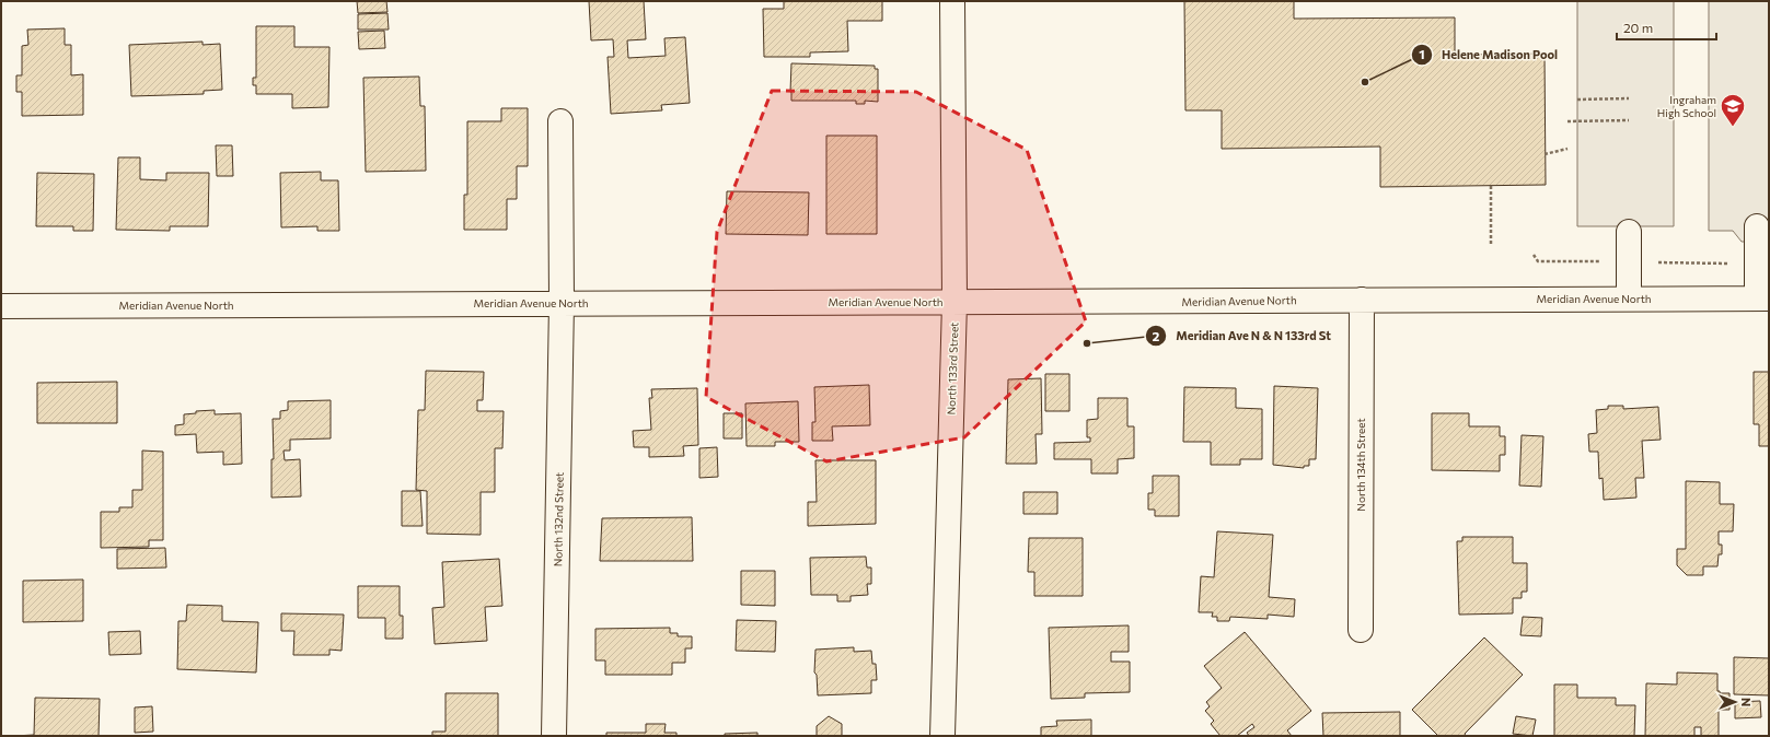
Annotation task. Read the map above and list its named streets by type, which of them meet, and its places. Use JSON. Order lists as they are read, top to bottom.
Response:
{
  "streets": {
    "street": [
      "Meridian Avenue North",
      "North 133rd Street",
      "North 134th Street",
      "North 132nd Street"
    ]
  },
  "crossings": [
    ["Meridian Avenue North", "North 133rd Street"],
    ["Meridian Avenue North", "North 134th Street"],
    ["Meridian Avenue North", "North 132nd Street"]
  ],
  "places": {
    "other": ["Helene Madison Pool", "Meridian Ave N & N 133rd St"],
    "school or university": ["Ingraham High School"]
  },
  "scale_bar": "20 m",
  "north": "right"
}
